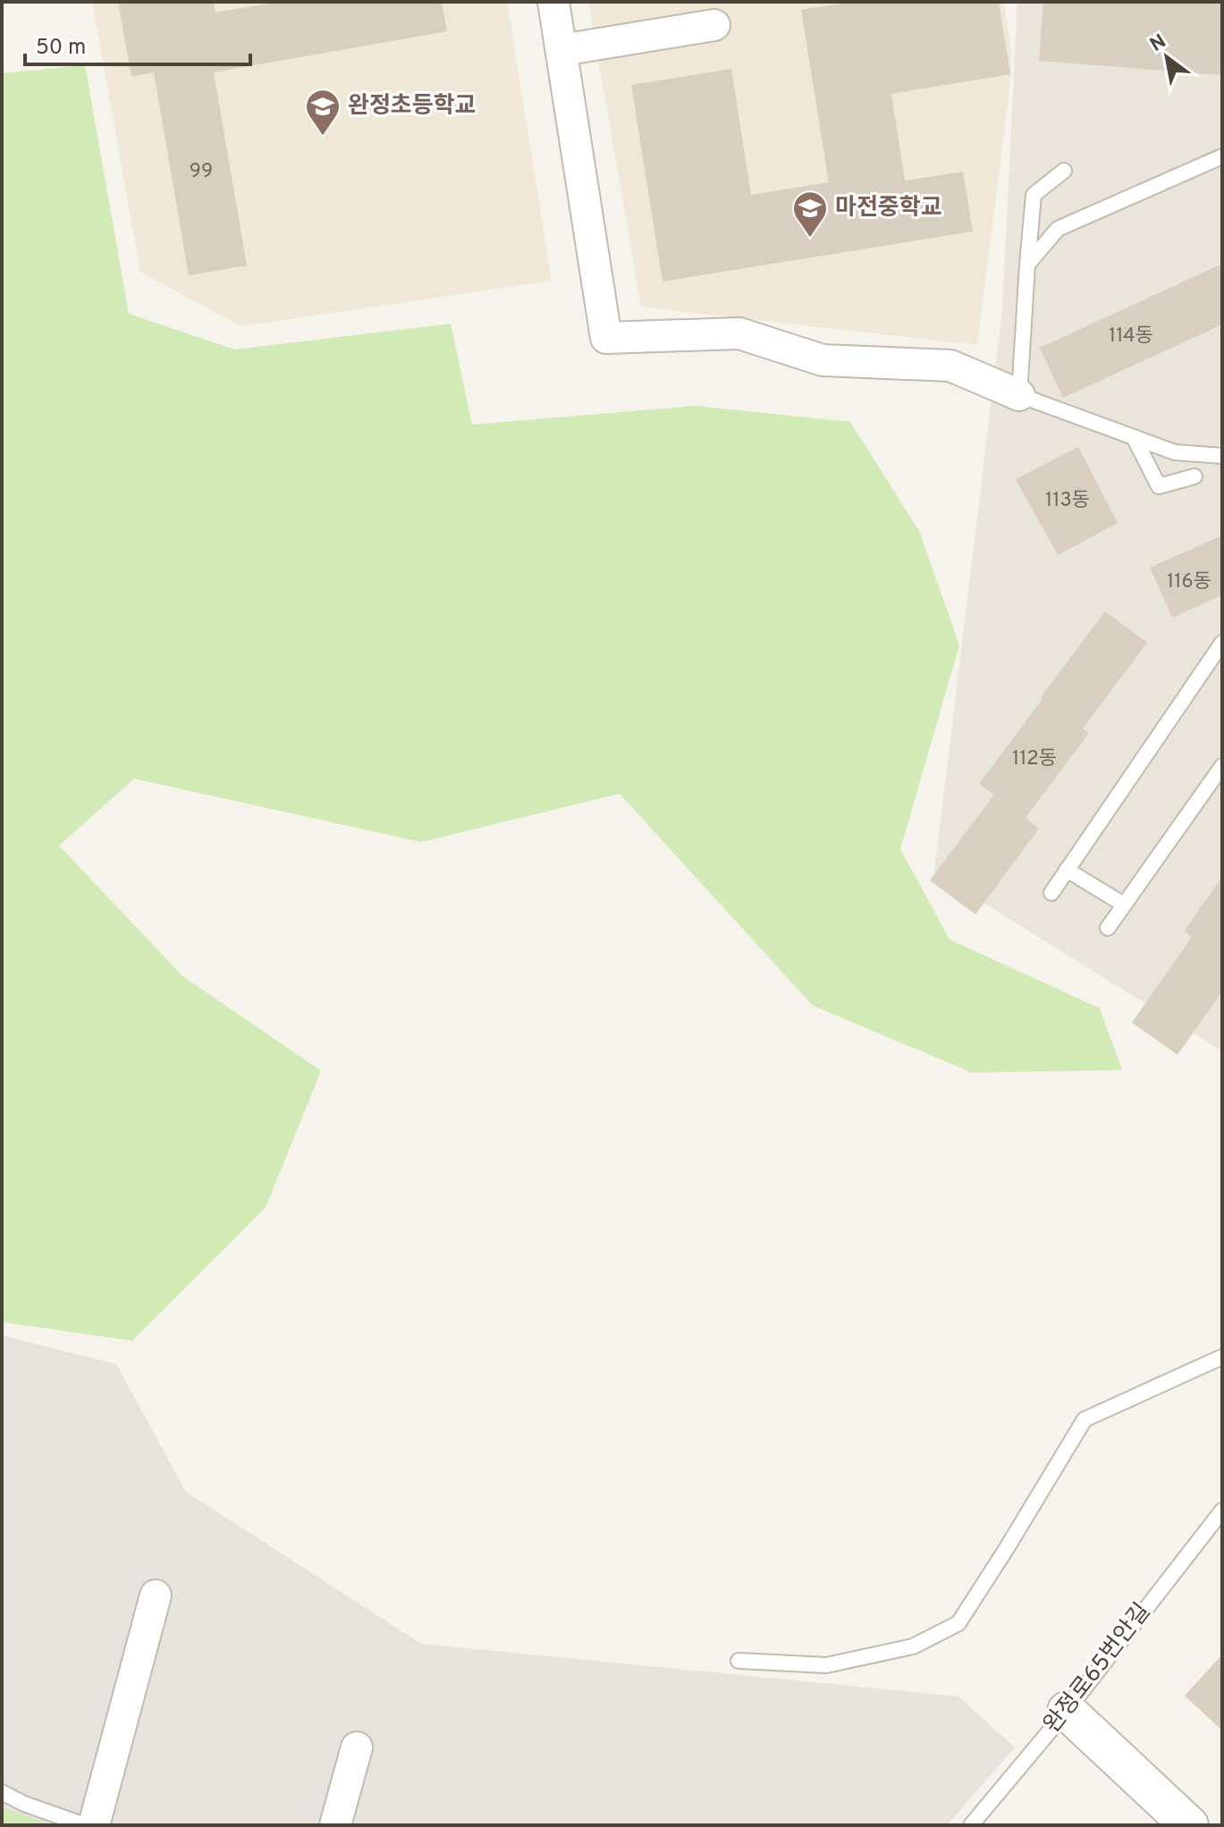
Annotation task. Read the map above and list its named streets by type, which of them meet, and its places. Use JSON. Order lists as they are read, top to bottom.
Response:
{
  "streets": {
    "lane": ["완정로65번안길"]
  },
  "places": {
    "school or university": ["완정초등학교", "마전중학교"]
  },
  "house_numbers": [
    "99",
    "114동",
    "113동",
    "116동",
    "112동"
  ],
  "scale_bar": "50 m",
  "north": "top left"
}
